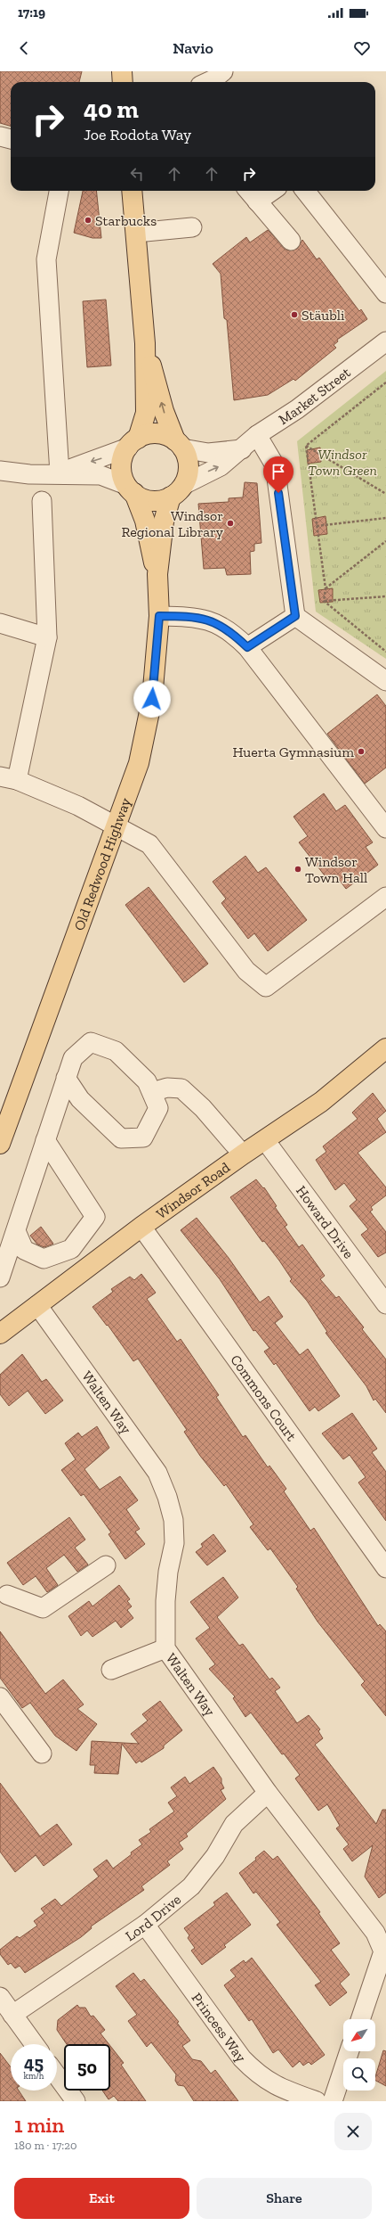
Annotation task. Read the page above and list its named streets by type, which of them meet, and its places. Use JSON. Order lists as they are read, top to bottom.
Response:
{
  "streets": {
    "main road": ["Old Redwood Highway", "Windsor Road"],
    "street": [
      "Market Street",
      "Howard Drive",
      "Commons Court",
      "Walten Way",
      "Lord Drive",
      "Princess Way"
    ]
  },
  "crossings": [
    ["Market Street", "Old Redwood Highway"],
    ["Windsor Road", "Howard Drive"],
    ["Windsor Road", "Commons Court"],
    ["Windsor Road", "Walten Way"],
    ["Walten Way", "Lord Drive"],
    ["Lord Drive", "Princess Way"]
  ],
  "parks": ["Windsor Town Green"],
  "places": [
    "Starbucks",
    "Stäubli",
    "Windsor Regional Library",
    "Huerta Gymnasium",
    "Windsor Town Hall"
  ],
  "north": "bottom left",
  "page": {
    "status": "17:19",
    "header": "Navio",
    "turn": ["40 m", "Joe Rodota Way"],
    "speed": "45 km/h",
    "limit": "50",
    "heading": ["1 min", "180 m · 17:20"],
    "buttons": ["Exit", "Share"]
  }
}
